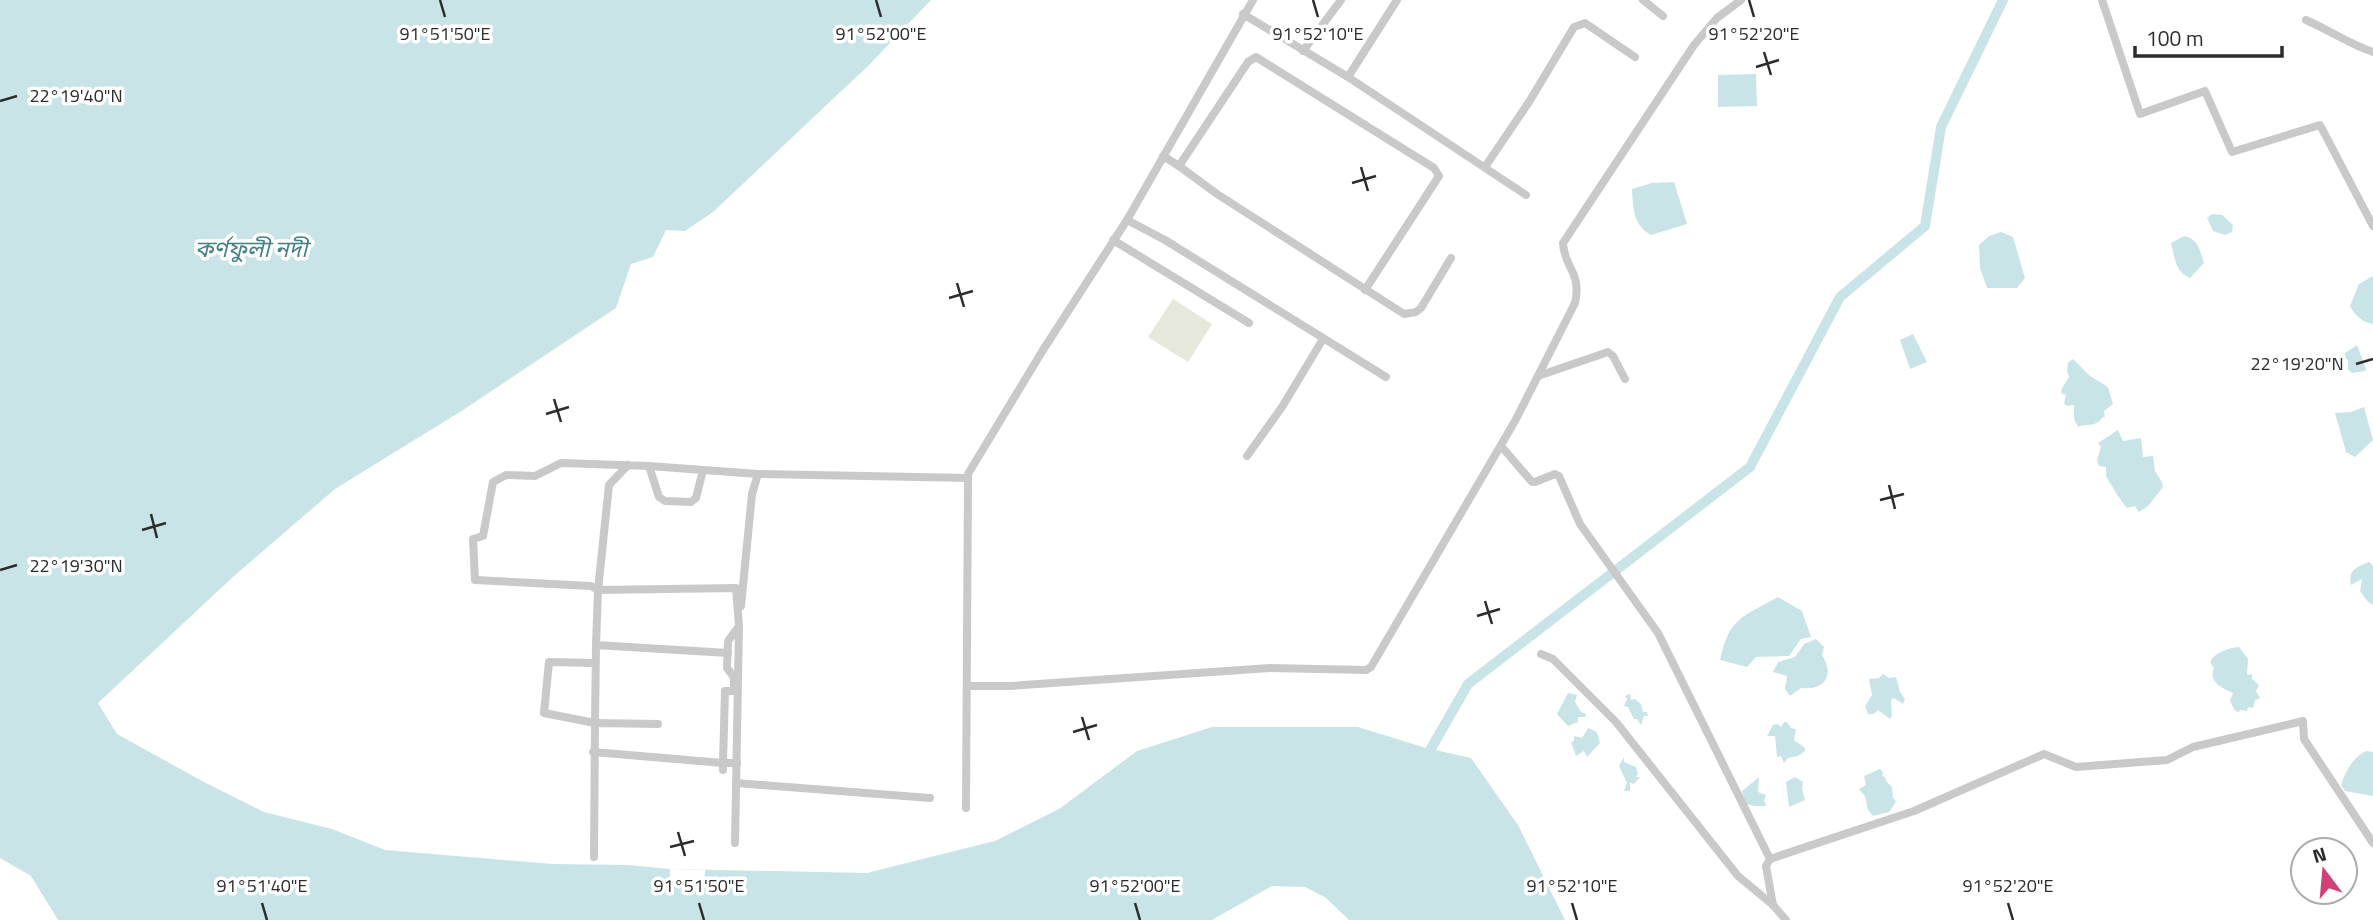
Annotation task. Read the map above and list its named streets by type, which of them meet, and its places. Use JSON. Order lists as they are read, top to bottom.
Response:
{
  "water": ["কর্ণফুলী নদী"],
  "scale_bar": "100 m",
  "north": "top",
  "coordinates": [
    "91°51'50\"E",
    "91°52'00\"E",
    "91°52'10\"E",
    "91°52'20\"E",
    "22°19'40\"N",
    "22°19'20\"N",
    "22°19'30\"N",
    "91°51'40\"E"
  ]
}
